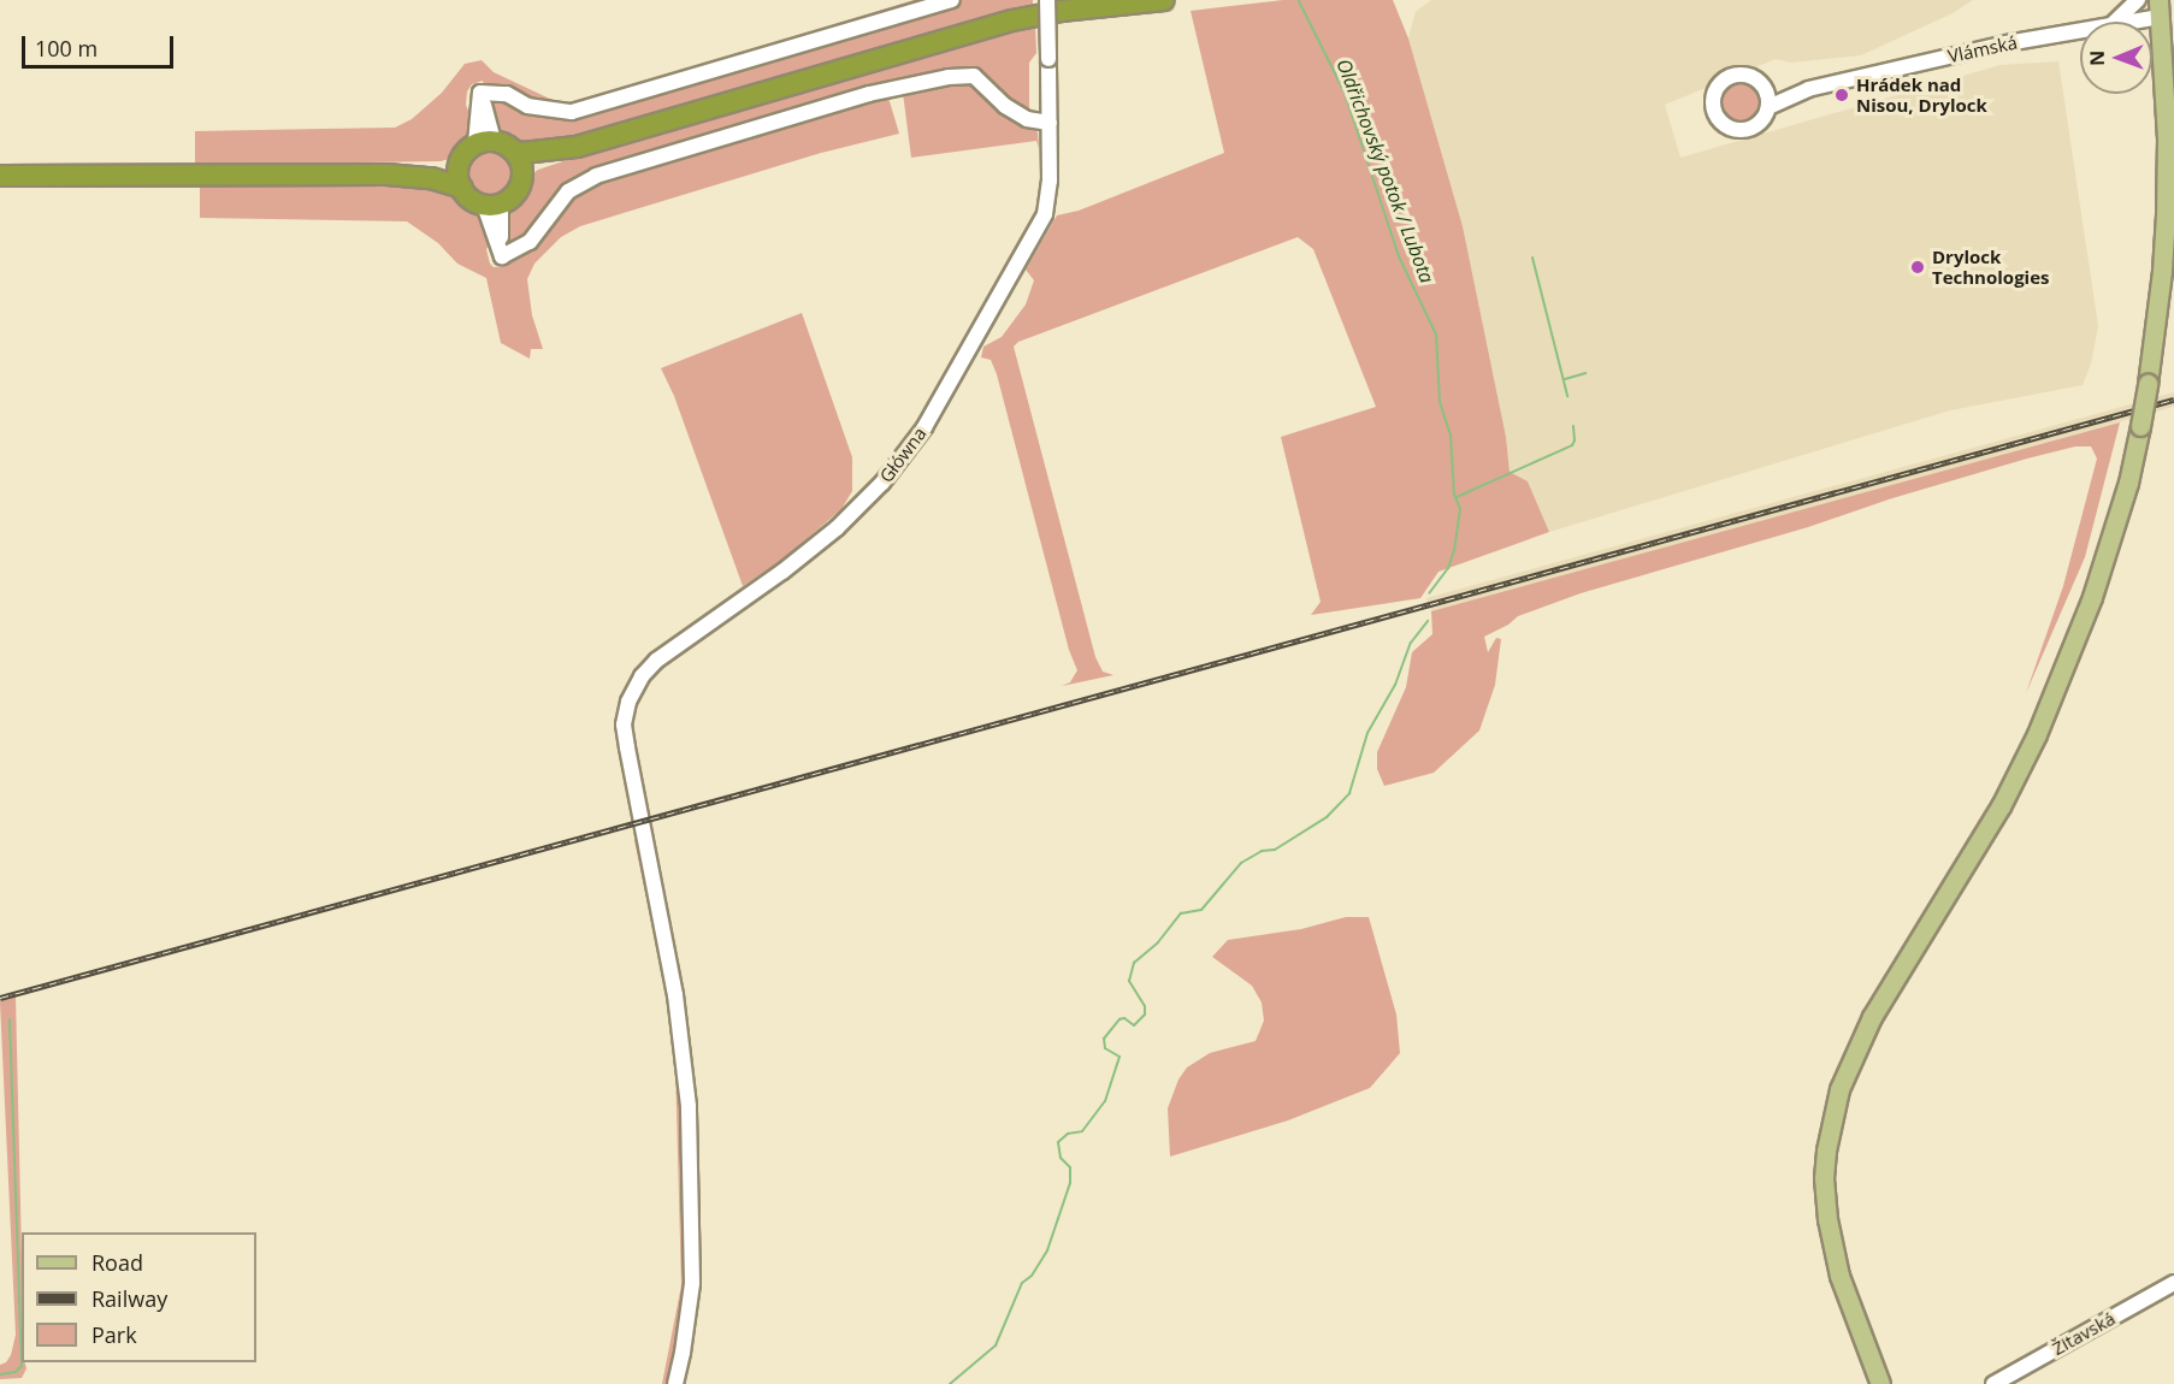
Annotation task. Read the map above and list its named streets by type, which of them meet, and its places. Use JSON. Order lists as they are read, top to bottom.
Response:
{
  "streets": {
    "street": ["Vlámská", "Główna", "Žitavská"]
  },
  "water": ["Oldřichovský potok / Lubota"],
  "places": ["Hrádek nad Nisou, Drylock", "Drylock Technologies"],
  "legend": ["Road", "Railway", "Park"],
  "scale_bar": "100 m",
  "north": "left"
}
